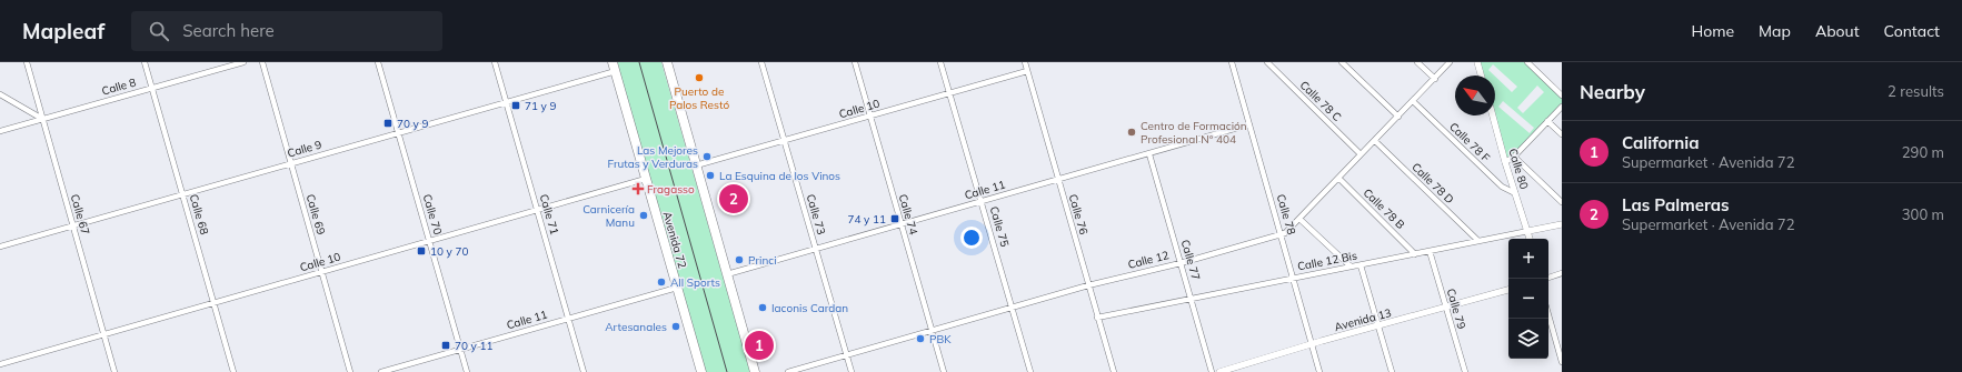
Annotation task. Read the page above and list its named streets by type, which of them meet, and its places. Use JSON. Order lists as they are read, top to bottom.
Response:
{
  "streets": {
    "highway": ["Avenida 72"],
    "street": [
      "Calle 8",
      "Calle 78 C",
      "Calle 10",
      "Calle 78 F",
      "Calle 9",
      "Calle 80",
      "Calle 78 D",
      "Calle 11",
      "Calle 78 B",
      "Calle 67",
      "Calle 68",
      "Calle 69",
      "Calle 70",
      "Calle 71",
      "Calle 73",
      "Calle 74",
      "Calle 76",
      "Calle 78",
      "Calle 75",
      "Calle 12",
      "Calle 77",
      "Calle 12 Bis",
      "Calle 79",
      "Avenida 13"
    ]
  },
  "crossings": [
    ["Calle 8", "Calle 67"],
    ["Calle 8", "Calle 68"],
    ["Calle 78 C", "Calle 12"],
    ["Calle 10", "Calle 67"],
    ["Calle 10", "Calle 68"],
    ["Calle 10", "Calle 69"],
    ["Calle 10", "Calle 70"],
    ["Calle 10", "Calle 71"],
    ["Calle 10", "Calle 73"],
    ["Calle 10", "Calle 74"],
    ["Calle 10", "Calle 76"],
    ["Calle 10", "Calle 75"],
    ["Calle 10", "Avenida 72"],
    ["Calle 78 F", "Calle 80"],
    ["Calle 78 F", "Calle 12"],
    ["Calle 9", "Calle 67"],
    ["Calle 9", "Calle 68"],
    ["Calle 9", "Calle 69"],
    ["Calle 9", "Calle 70"],
    ["Calle 9", "Calle 71"],
    ["Calle 9", "Avenida 72"],
    ["Calle 80", "Calle 12 Bis"],
    ["Calle 78 D", "Calle 12"],
    ["Calle 78 D", "Calle 12 Bis"],
    ["Calle 11", "Calle 70"],
    ["Calle 11", "Calle 71"],
    ["Calle 11", "Calle 73"],
    ["Calle 11", "Calle 74"],
    ["Calle 11", "Calle 76"],
    ["Calle 11", "Calle 78"],
    ["Calle 11", "Calle 75"],
    ["Calle 11", "Avenida 72"],
    ["Calle 11", "Calle 77"],
    ["Calle 78 B", "Calle 12"],
    ["Calle 78 B", "Calle 12 Bis"],
    ["Calle 73", "Calle 12"],
    ["Calle 74", "Calle 12"],
    ["Calle 76", "Calle 12"],
    ["Calle 76", "Calle 12 Bis"],
    ["Calle 78", "Calle 12"],
    ["Calle 78", "Calle 12 Bis"],
    ["Calle 78", "Avenida 13"],
    ["Calle 75", "Calle 12"],
    ["Calle 12", "Calle 77"],
    ["Calle 77", "Calle 12 Bis"],
    ["Calle 12 Bis", "Calle 79"],
    ["Calle 79", "Avenida 13"]
  ],
  "places": {
    "other": [
      "Puerto de Palos Restó",
      "Centro de Formación Profesional N° 404",
      "Las Mejores Frutas y Verduras",
      "La Esquina de los Vinos",
      "Carnicería Manu",
      "Princi",
      "All Sports",
      "Iaconis Cardan",
      "Artesanales",
      "PBK"
    ],
    "transit": [
      "71 y 9",
      "70 y 9",
      "74 y 11",
      "10 y 70",
      "70 y 11"
    ],
    "health": ["Fragasso"]
  },
  "north": "top left",
  "page": {
    "header": "Mapleaf",
    "search": "Search here",
    "nav": [
      "Home",
      "Map",
      "About",
      "Contact"
    ],
    "heading": ["Nearby", "2 results"],
    "list": [
      {
        "mark": "1",
        "name": "California",
        "note": "Supermarket · Avenida 72",
        "value": "290 m"
      },
      {
        "mark": "2",
        "name": "Las Palmeras",
        "note": "Supermarket · Avenida 72",
        "value": "300 m"
      }
    ],
    "pins": ["2", "1"],
    "map_buttons": ["+", "−"]
  }
}
